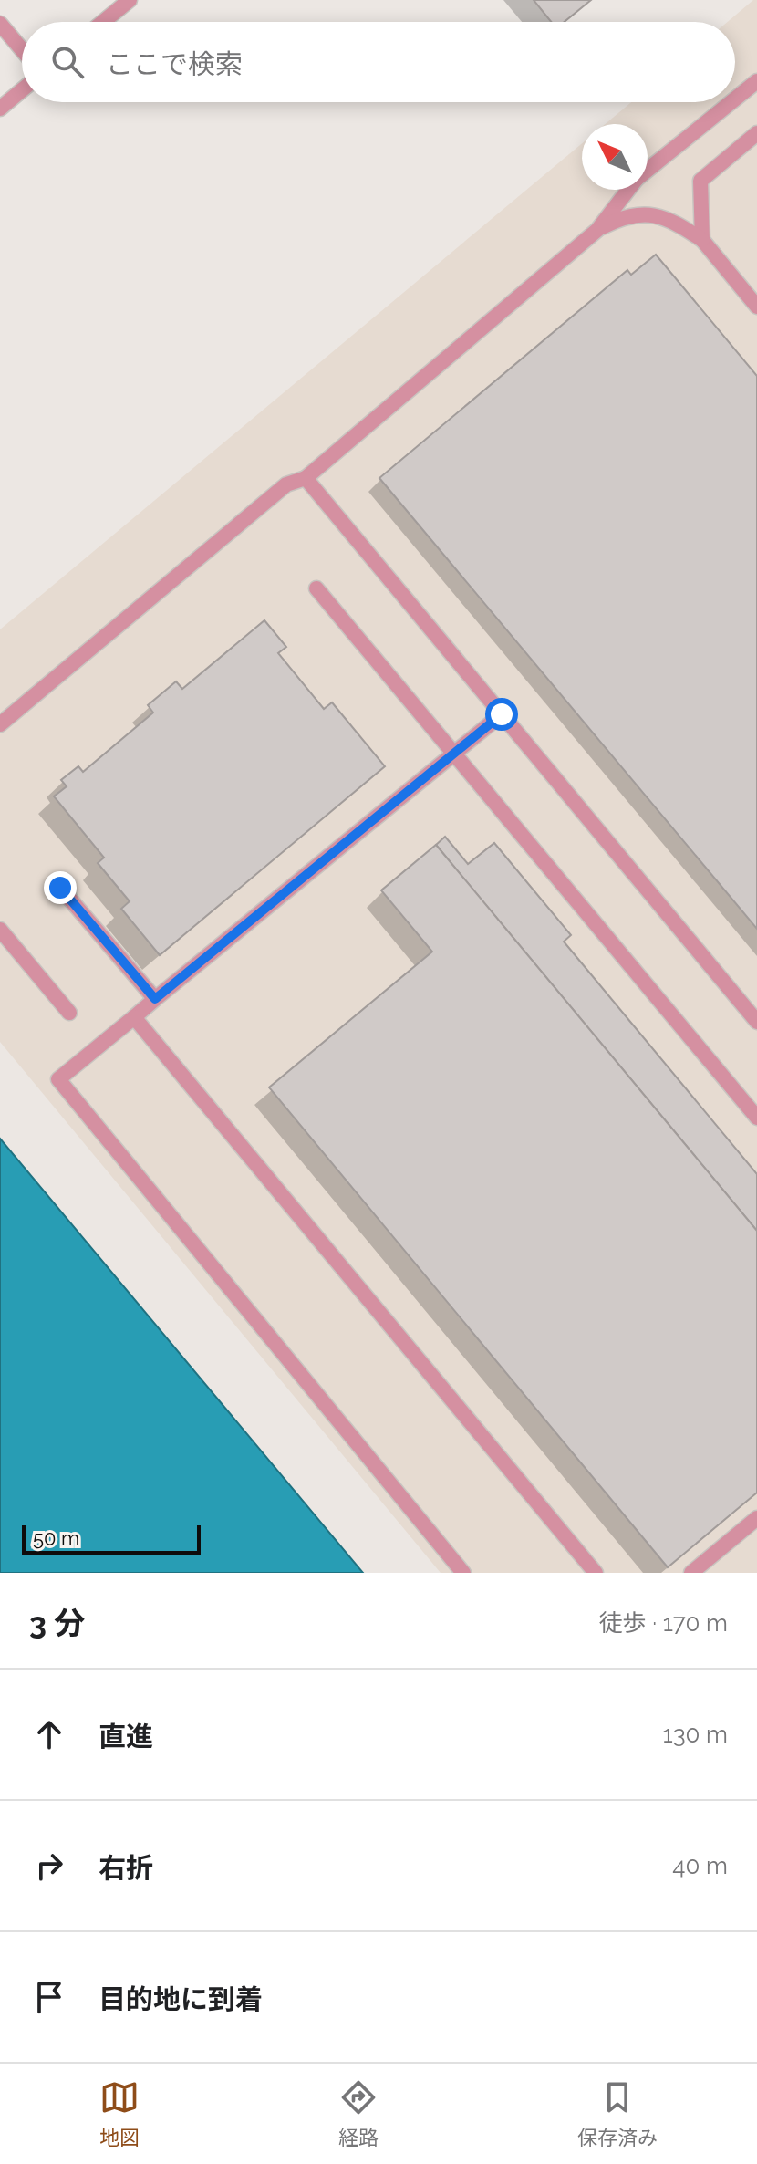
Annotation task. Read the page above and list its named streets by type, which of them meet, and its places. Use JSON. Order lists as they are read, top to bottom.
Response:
{
  "scale_bar": "50 m",
  "north": "top left",
  "page": {
    "search": "ここで検索",
    "scale": "50 m",
    "heading": ["3 分", "徒歩 · 170 m"],
    "list": [
      ["直進", "130 m"],
      ["右折", "40 m"],
      "目的地に到着"
    ],
    "nav": ["地図", "経路", "保存済み"]
  }
}
